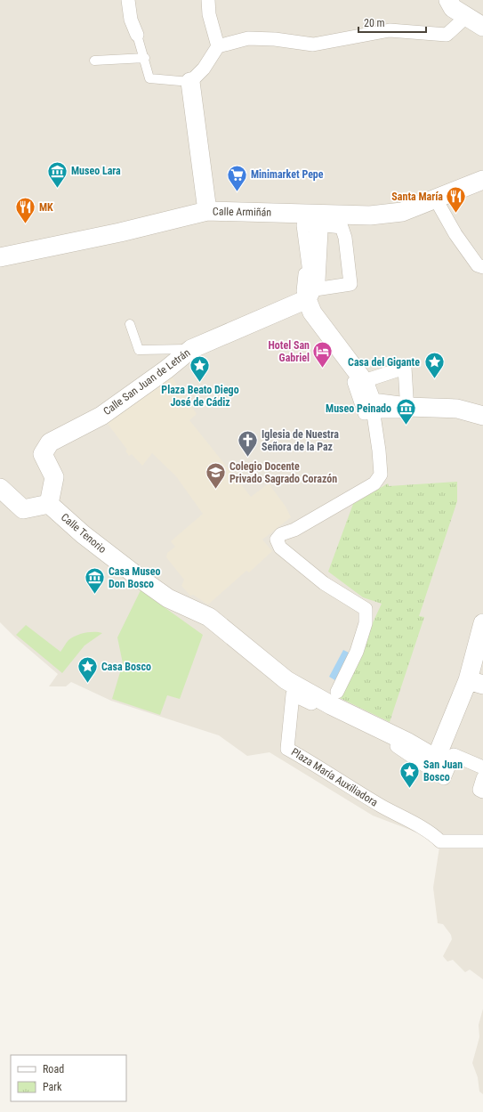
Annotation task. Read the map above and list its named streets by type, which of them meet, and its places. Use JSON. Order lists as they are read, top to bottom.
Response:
{
  "streets": {
    "street": [
      "Calle Armiñán",
      "Calle San Juan de Letrán",
      "Calle Tenorio",
      "Plaza María Auxiliadora"
    ]
  },
  "crossings": [
    ["Calle San Juan de Letrán", "Calle Tenorio"]
  ],
  "places": {
    "museum": ["Museo Lara", "Museo Peinado", "Casa Museo Don Bosco"],
    "supermarket": ["Minimarket Pepe"],
    "restaurant": ["Santa María", "MK"],
    "hotel": ["Hotel San Gabriel"],
    "place": [
      "Casa del Gigante",
      "Plaza Beato Diego José de Cádiz",
      "Casa Bosco",
      "San Juan Bosco"
    ],
    "church": ["Iglesia de Nuestra Señora de la Paz"],
    "school or university": ["Colegio Docente Privado Sagrado Corazón"]
  },
  "legend": ["Road", "Park"],
  "scale_bar": "20 m"
}
